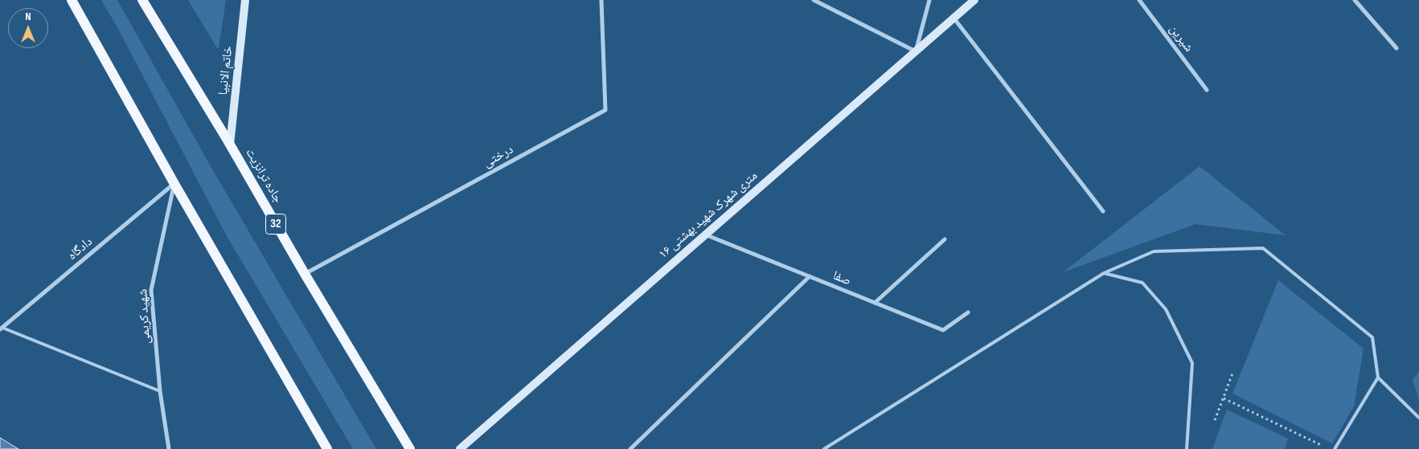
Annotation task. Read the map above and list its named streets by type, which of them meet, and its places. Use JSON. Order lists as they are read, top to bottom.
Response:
{
  "streets": {
    "main road": ["جاده ترانزیت", "32"],
    "street": [
      "شیرین",
      "خاتم الانبیا",
      "درختی",
      "۱۶ متری شهرک شهيد بهشتی",
      "دادگاه",
      "صفا",
      "شهید کریمی"
    ]
  },
  "crossings": [
    ["خاتم الانبیا", "جاده ترانزیت"],
    ["درختی", "جاده ترانزیت"],
    ["۱۶ متری شهرک شهيد بهشتی", "صفا"],
    ["دادگاه", "شهید کریمی"]
  ],
  "north": "top"
}
